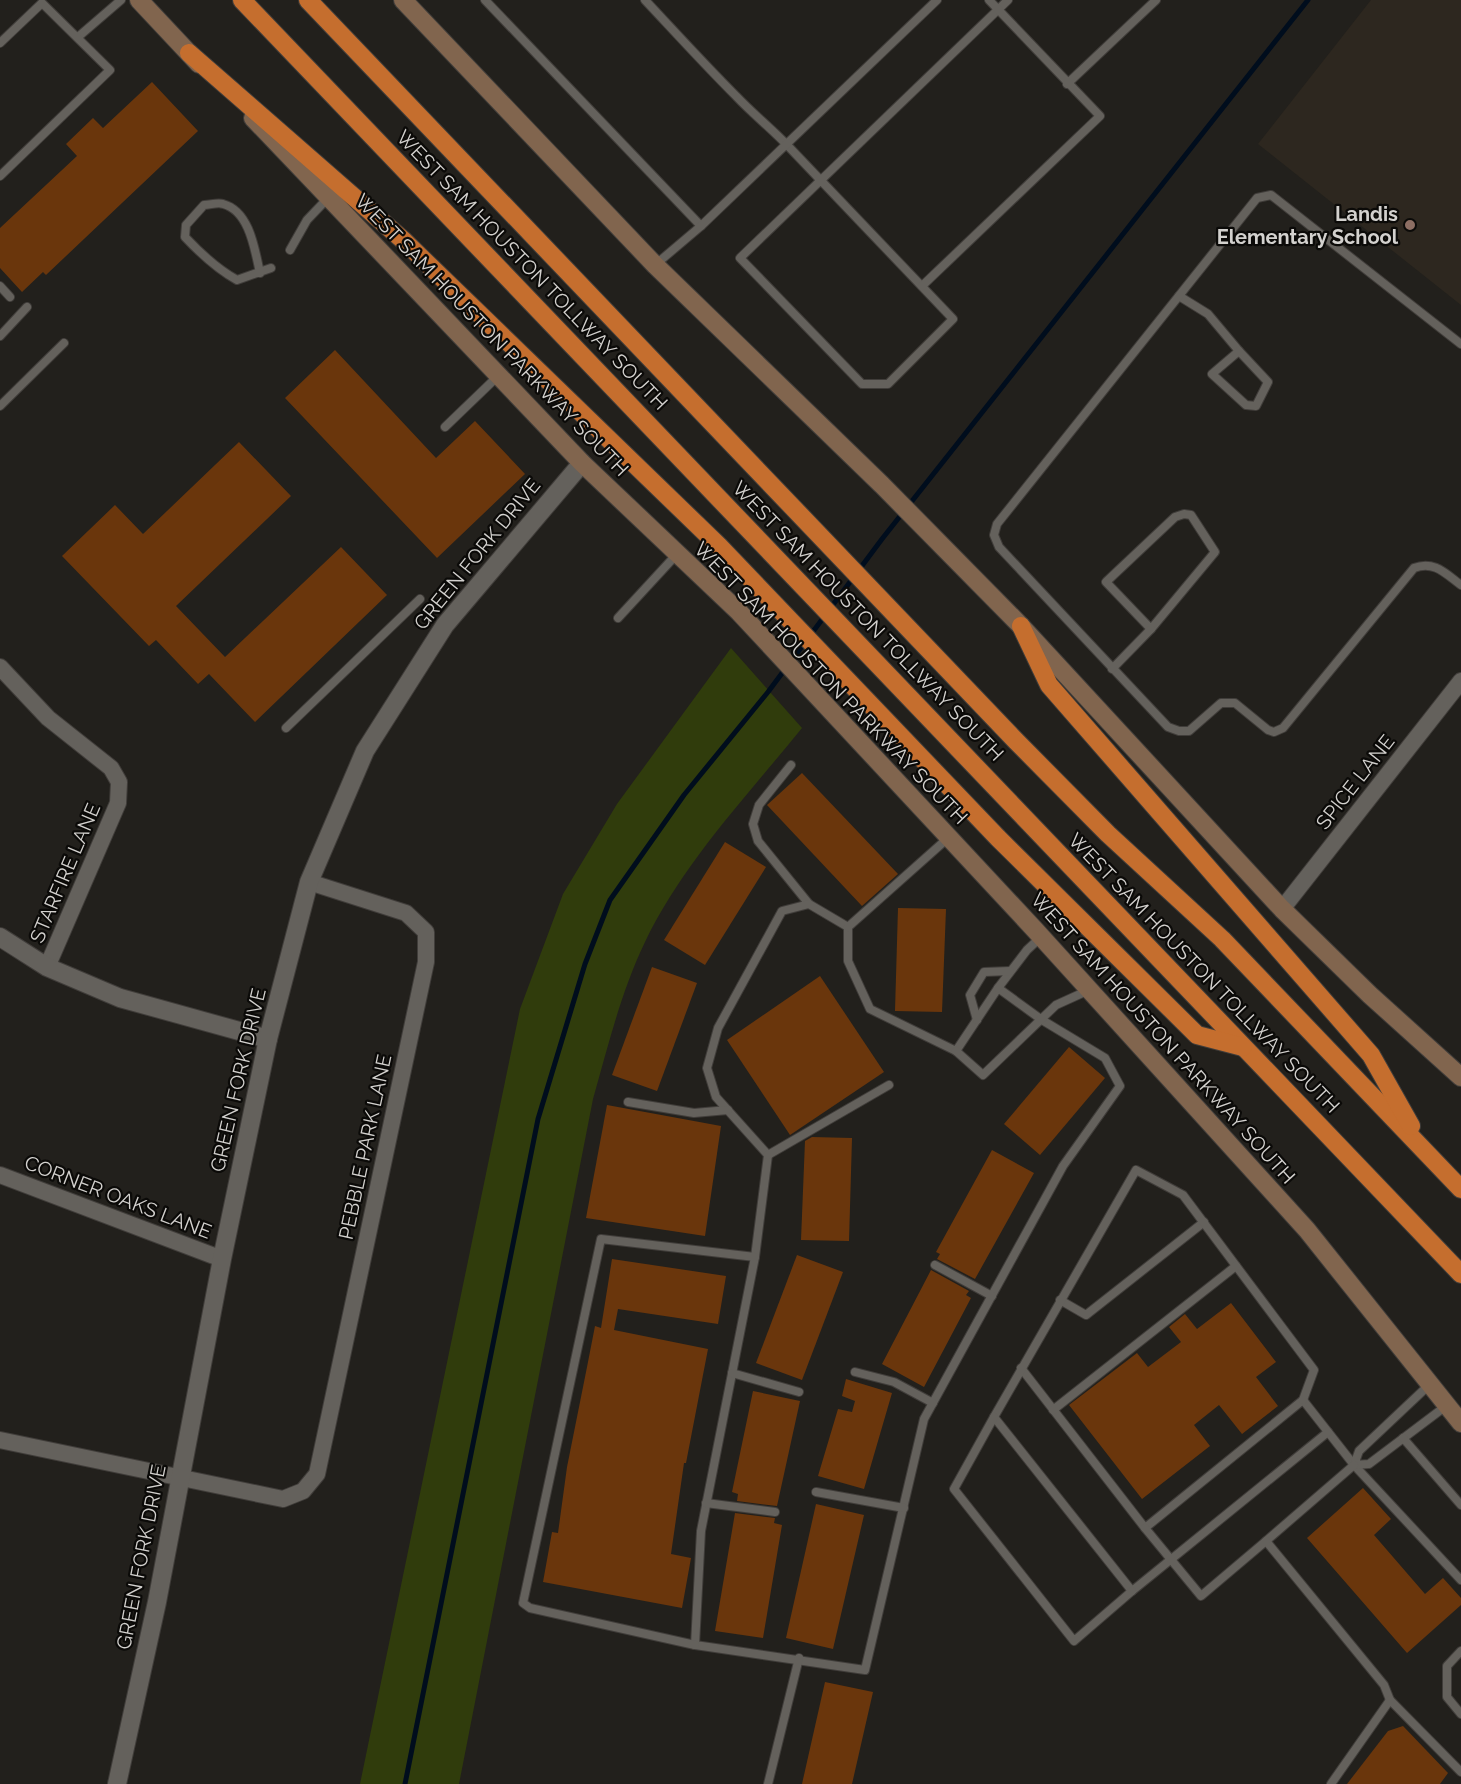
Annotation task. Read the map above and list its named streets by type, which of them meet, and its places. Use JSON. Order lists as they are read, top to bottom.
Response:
{
  "streets": {
    "highway": ["WEST SAM HOUSTON TOLLWAY SOUTH"],
    "main road": ["WEST SAM HOUSTON PARKWAY SOUTH"],
    "street": [
      "GREEN FORK DRIVE",
      "SPICE LANE",
      "STARFIRE LANE",
      "PEBBLE PARK LANE",
      "CORNER OAKS LANE"
    ]
  },
  "crossings": [
    ["WEST SAM HOUSTON PARKWAY SOUTH", "GREEN FORK DRIVE"],
    ["GREEN FORK DRIVE", "PEBBLE PARK LANE"],
    ["GREEN FORK DRIVE", "CORNER OAKS LANE"]
  ],
  "places": ["Landis Elementary School"]
}
